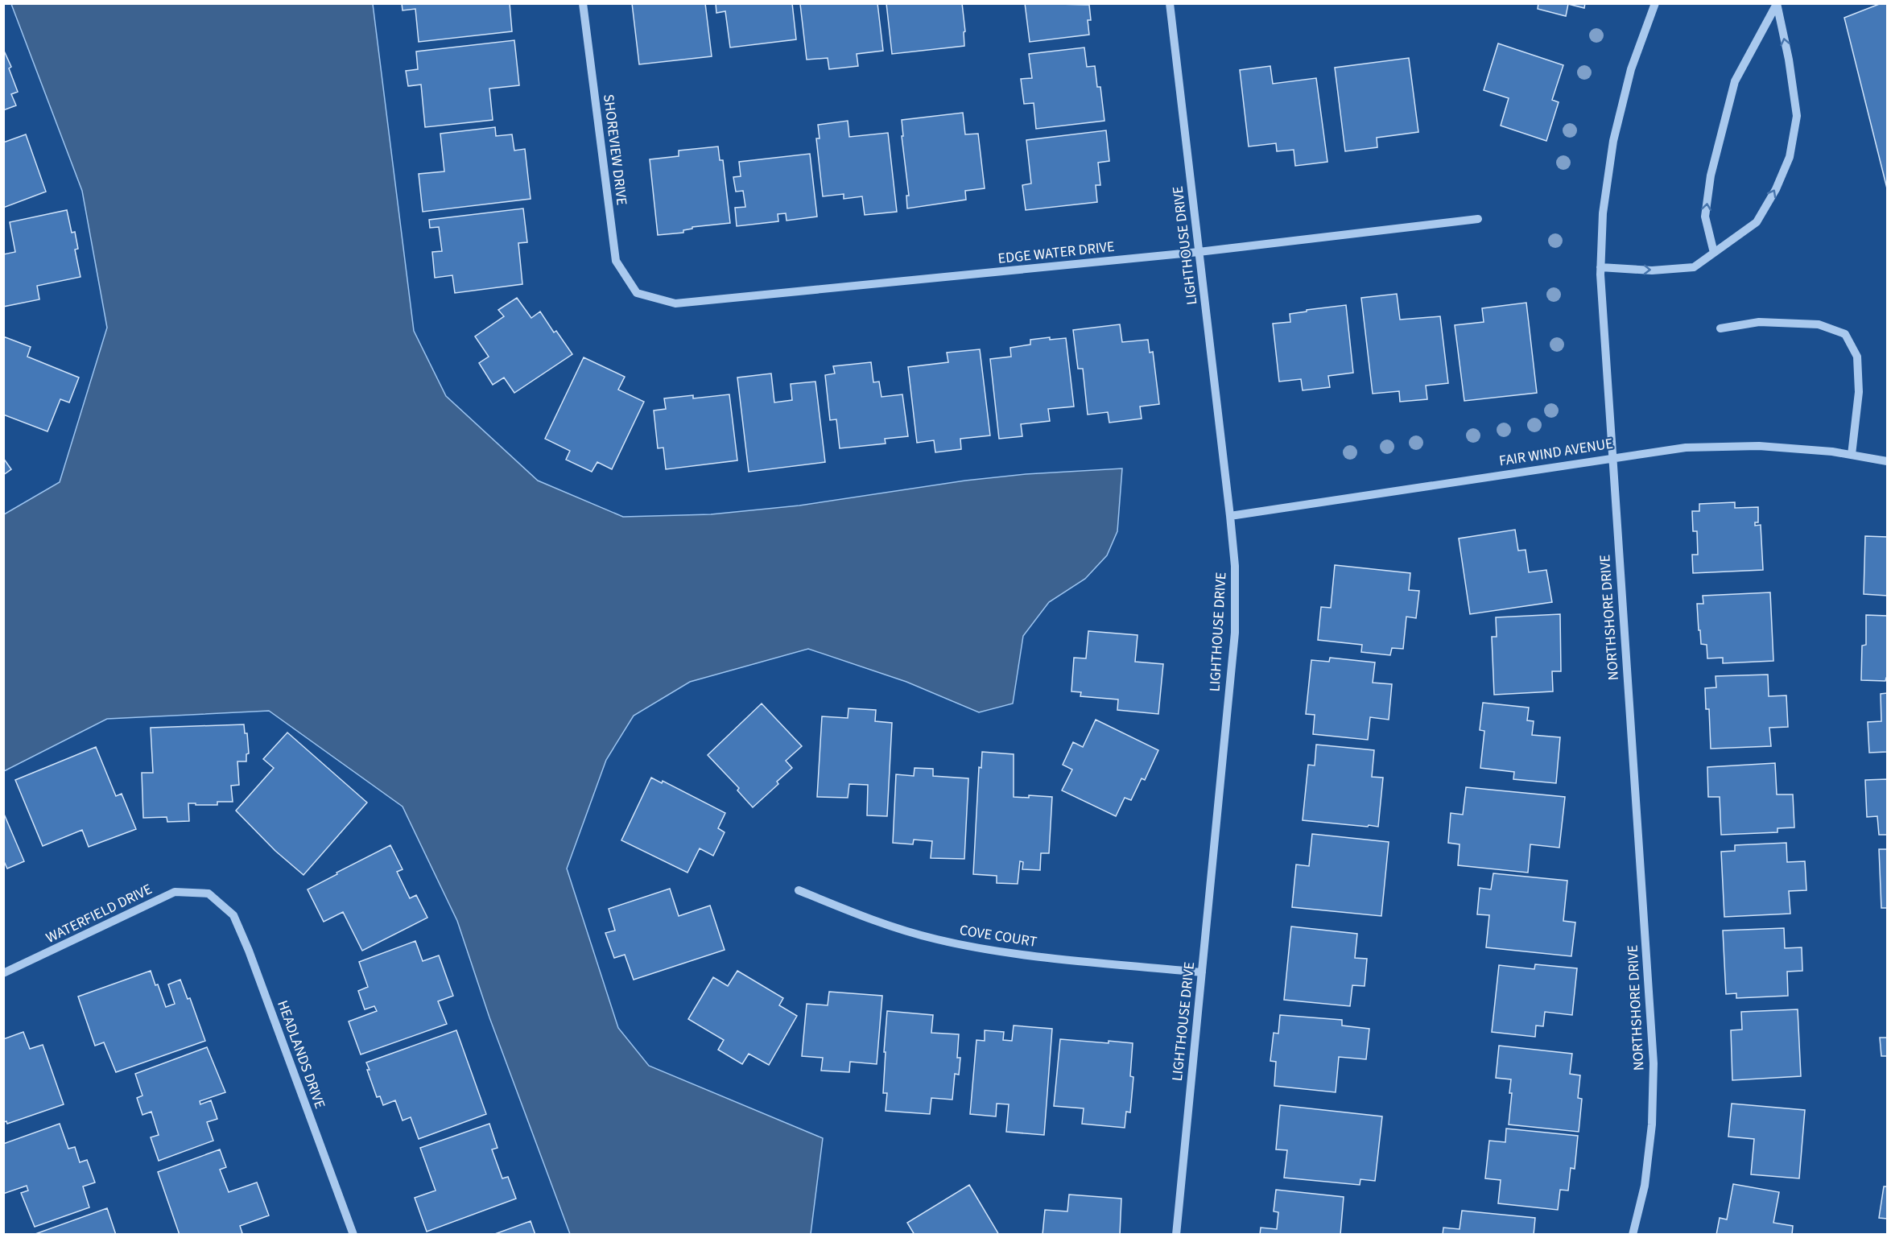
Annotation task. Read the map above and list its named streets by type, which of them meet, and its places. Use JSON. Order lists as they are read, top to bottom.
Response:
{
  "streets": {
    "street": [
      "SHOREVIEW DRIVE",
      "LIGHTHOUSE DRIVE",
      "EDGE WATER DRIVE",
      "FAIR WIND AVENUE",
      "NORTHSHORE DRIVE",
      "WATERFIELD DRIVE",
      "COVE COURT",
      "HEADLANDS DRIVE"
    ]
  },
  "crossings": [
    ["SHOREVIEW DRIVE", "EDGE WATER DRIVE"],
    ["LIGHTHOUSE DRIVE", "EDGE WATER DRIVE"],
    ["LIGHTHOUSE DRIVE", "FAIR WIND AVENUE"],
    ["LIGHTHOUSE DRIVE", "COVE COURT"],
    ["FAIR WIND AVENUE", "NORTHSHORE DRIVE"],
    ["WATERFIELD DRIVE", "HEADLANDS DRIVE"]
  ]
}
